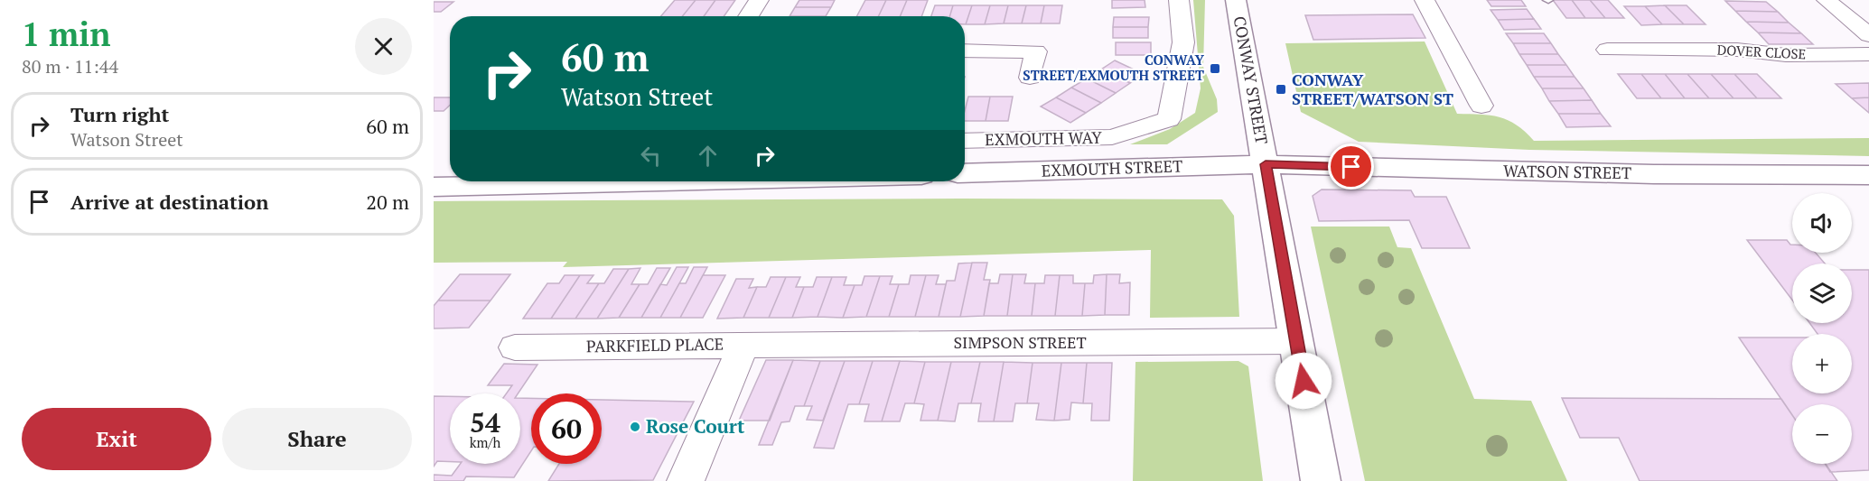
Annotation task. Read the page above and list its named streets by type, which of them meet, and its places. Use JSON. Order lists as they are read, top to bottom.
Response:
{
  "streets": {
    "main road": ["CONWAY STREET", "EXMOUTH STREET", "WATSON STREET"],
    "street": [
      "DOVER CLOSE",
      "EXMOUTH WAY",
      "SIMPSON STREET",
      "PARKFIELD PLACE"
    ]
  },
  "crossings": [
    ["CONWAY STREET", "EXMOUTH STREET"],
    ["CONWAY STREET", "WATSON STREET"],
    ["CONWAY STREET", "SIMPSON STREET"],
    ["EXMOUTH STREET", "WATSON STREET"],
    ["SIMPSON STREET", "PARKFIELD PLACE"]
  ],
  "places": {
    "transit": ["CONWAY STREET/EXMOUTH STREET", "CONWAY STREET/WATSON ST"],
    "other": ["Rose Court"]
  },
  "page": {
    "heading": ["1 min", "80 m · 11:44"],
    "turn": ["60 m", "Watson Street"],
    "list": [
      {
        "name": "Turn right",
        "note": "Watson Street",
        "value": "60 m"
      },
      {
        "name": "Arrive at destination",
        "value": "20 m"
      }
    ],
    "map_buttons": ["+", "−"],
    "speed": "54 km/h",
    "limit": "60",
    "buttons": ["Exit", "Share"]
  }
}
